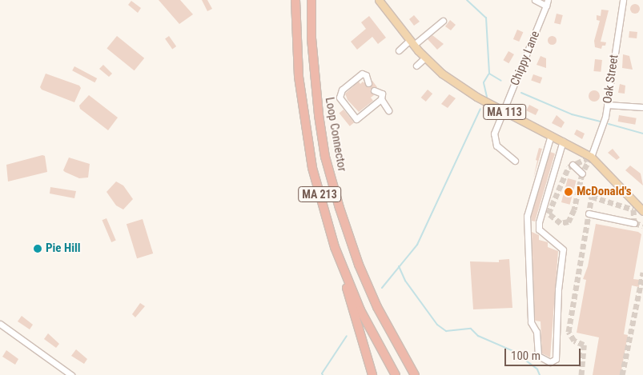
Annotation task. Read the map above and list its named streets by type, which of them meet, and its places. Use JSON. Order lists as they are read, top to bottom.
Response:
{
  "streets": {
    "highway": ["Loop Connector", "MA 213"],
    "main road": ["MA 113"],
    "street": ["Chippy Lane", "Oak Street"]
  },
  "crossings": [
    ["Chippy Lane", "MA 113"],
    ["Oak Street", "MA 113"]
  ],
  "places": ["McDonald's", "Pie Hill"],
  "scale_bar": "100 m"
}
